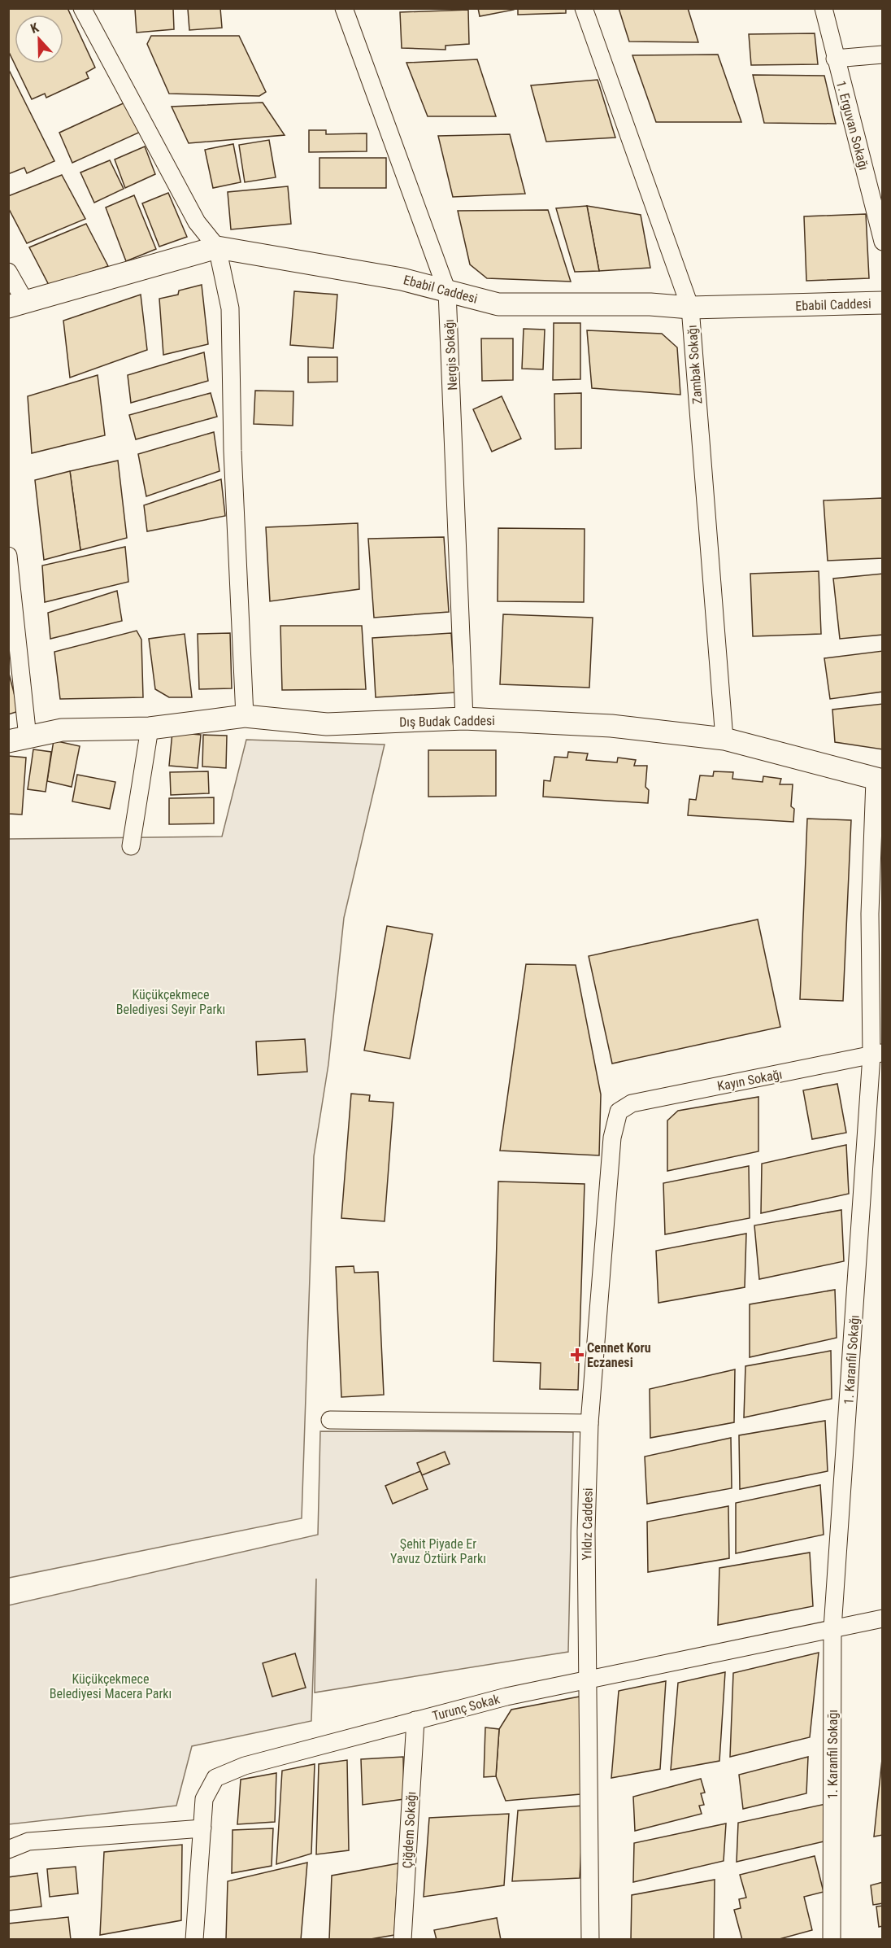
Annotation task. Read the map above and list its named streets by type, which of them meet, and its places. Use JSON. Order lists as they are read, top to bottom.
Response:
{
  "streets": {
    "street": [
      "1. Erguvan Sokağı",
      "Ebabil Caddesi",
      "Nergis Sokağı",
      "Zambak Sokağı",
      "Dış Budak Caddesi",
      "Kayın Sokağı",
      "1. Karanfil Sokağı",
      "Yıldız Caddesi",
      "Turunç Sokak",
      "Çiğdem Sokağı"
    ]
  },
  "crossings": [
    ["Ebabil Caddesi", "Nergis Sokağı"],
    ["Ebabil Caddesi", "Zambak Sokağı"],
    ["Nergis Sokağı", "Dış Budak Caddesi"],
    ["Zambak Sokağı", "Dış Budak Caddesi"],
    ["Dış Budak Caddesi", "1. Karanfil Sokağı"],
    ["Kayın Sokağı", "1. Karanfil Sokağı"],
    ["Kayın Sokağı", "Yıldız Caddesi"],
    ["1. Karanfil Sokağı", "Turunç Sokak"],
    ["Yıldız Caddesi", "Turunç Sokak"],
    ["Turunç Sokak", "Çiğdem Sokağı"]
  ],
  "parks": ["Küçükçekmece Belediyesi Seyir Parkı", "Şehit Piyade Er Yavuz Öztürk Parkı", "Küçükçekmece Belediyesi Macera Parkı"],
  "places": {
    "health": ["Cennet Koru Eczanesi"]
  },
  "north": "top"
}
